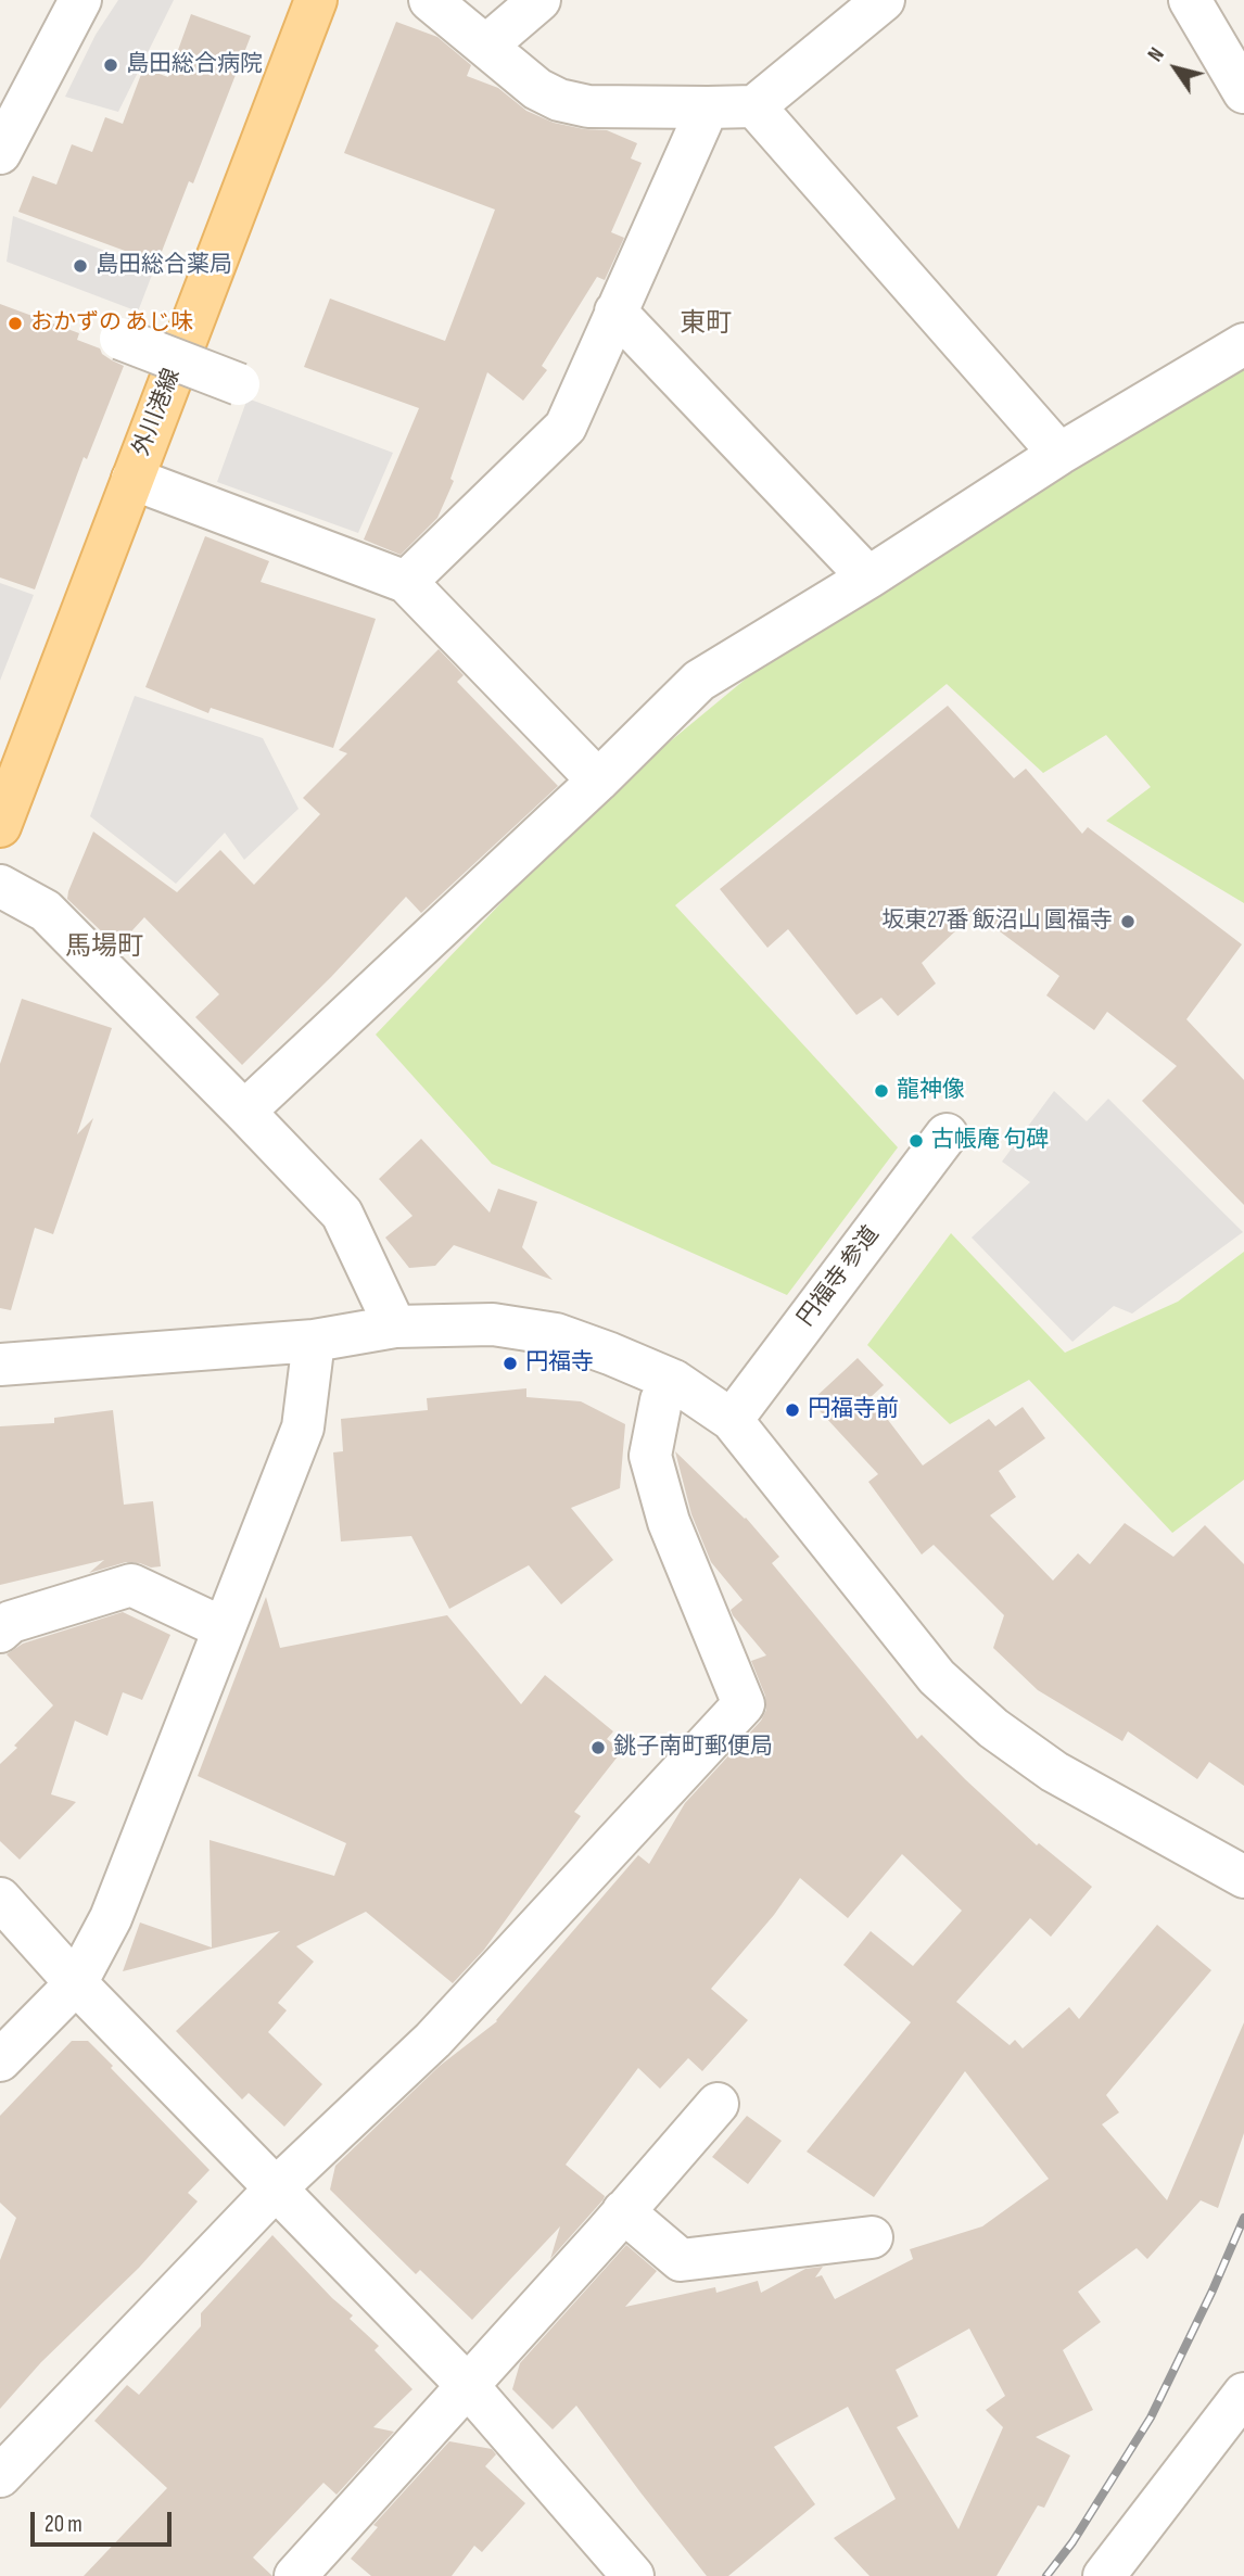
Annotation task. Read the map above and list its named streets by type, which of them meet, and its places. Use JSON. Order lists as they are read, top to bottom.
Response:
{
  "streets": {
    "main road": ["外川港線"],
    "street": ["円福寺 参道"]
  },
  "districts": ["東町", "馬場町"],
  "places": [
    "島田総合病院",
    "島田総合薬局",
    "おかずの あじ味",
    "坂東27番 飯沼山 圓福寺",
    "龍神像",
    "古帳庵 句碑",
    "円福寺",
    "円福寺前",
    "銚子南町郵便局"
  ],
  "scale_bar": "20 m",
  "north": "top left"
}
